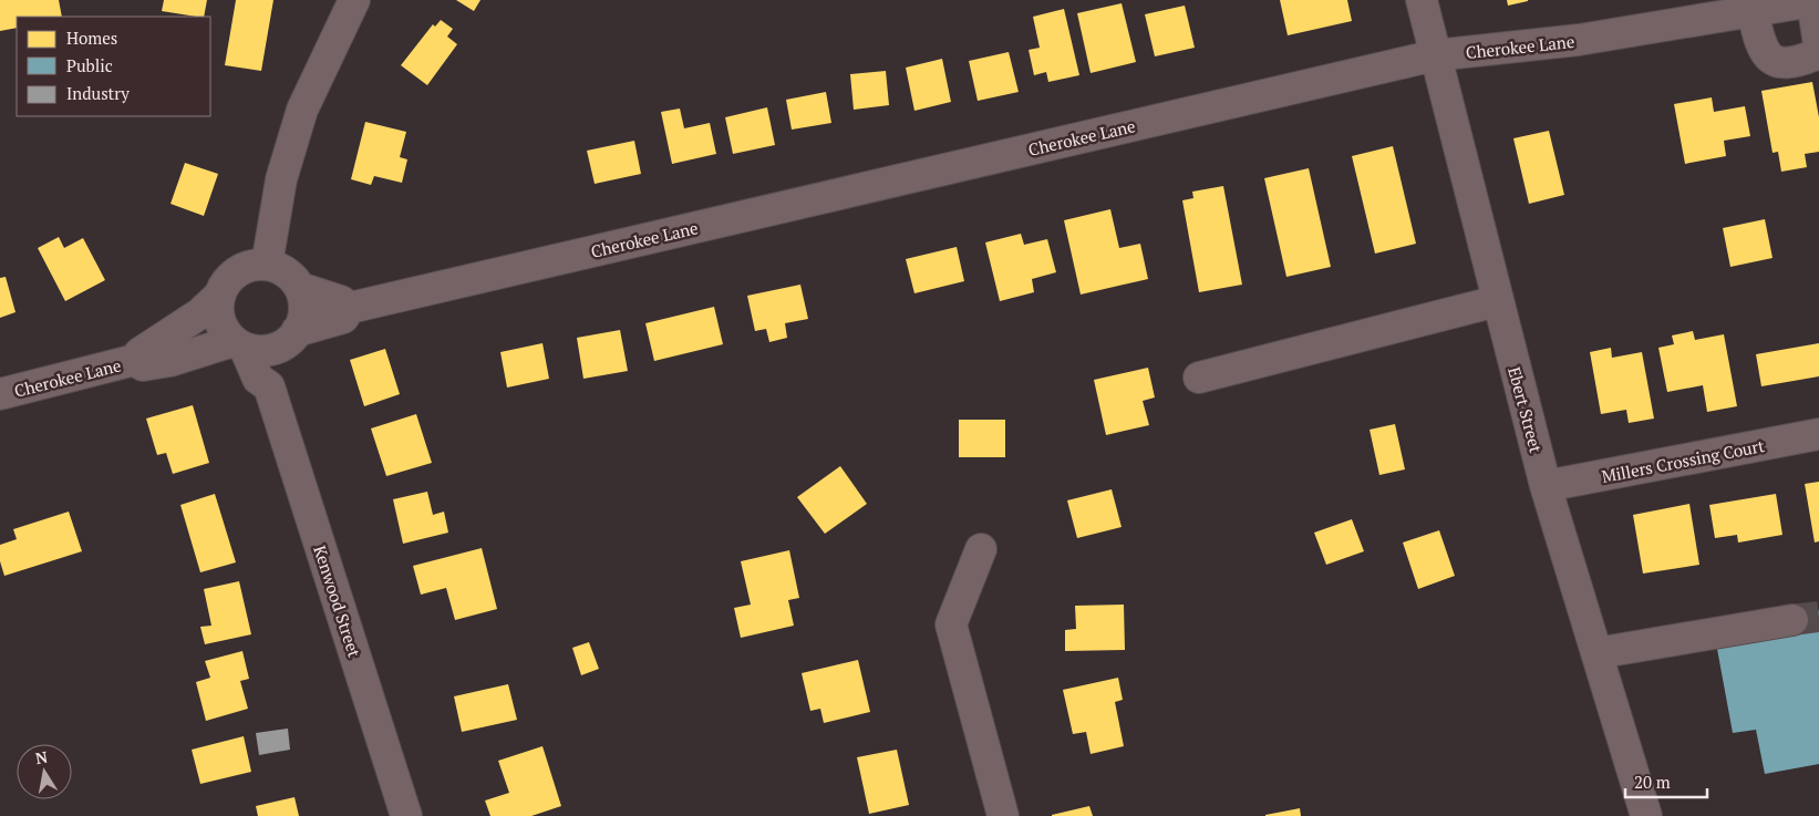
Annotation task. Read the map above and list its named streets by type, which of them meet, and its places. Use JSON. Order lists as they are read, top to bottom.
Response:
{
  "streets": {
    "street": [
      "Cherokee Lane",
      "Ebert Street",
      "Millers Crossing Court",
      "Kenwood Street"
    ]
  },
  "crossings": [
    ["Cherokee Lane", "Ebert Street"],
    ["Cherokee Lane", "Kenwood Street"],
    ["Ebert Street", "Millers Crossing Court"]
  ],
  "legend": ["Homes", "Public", "Industry"],
  "scale_bar": "20 m",
  "north": "top"
}
